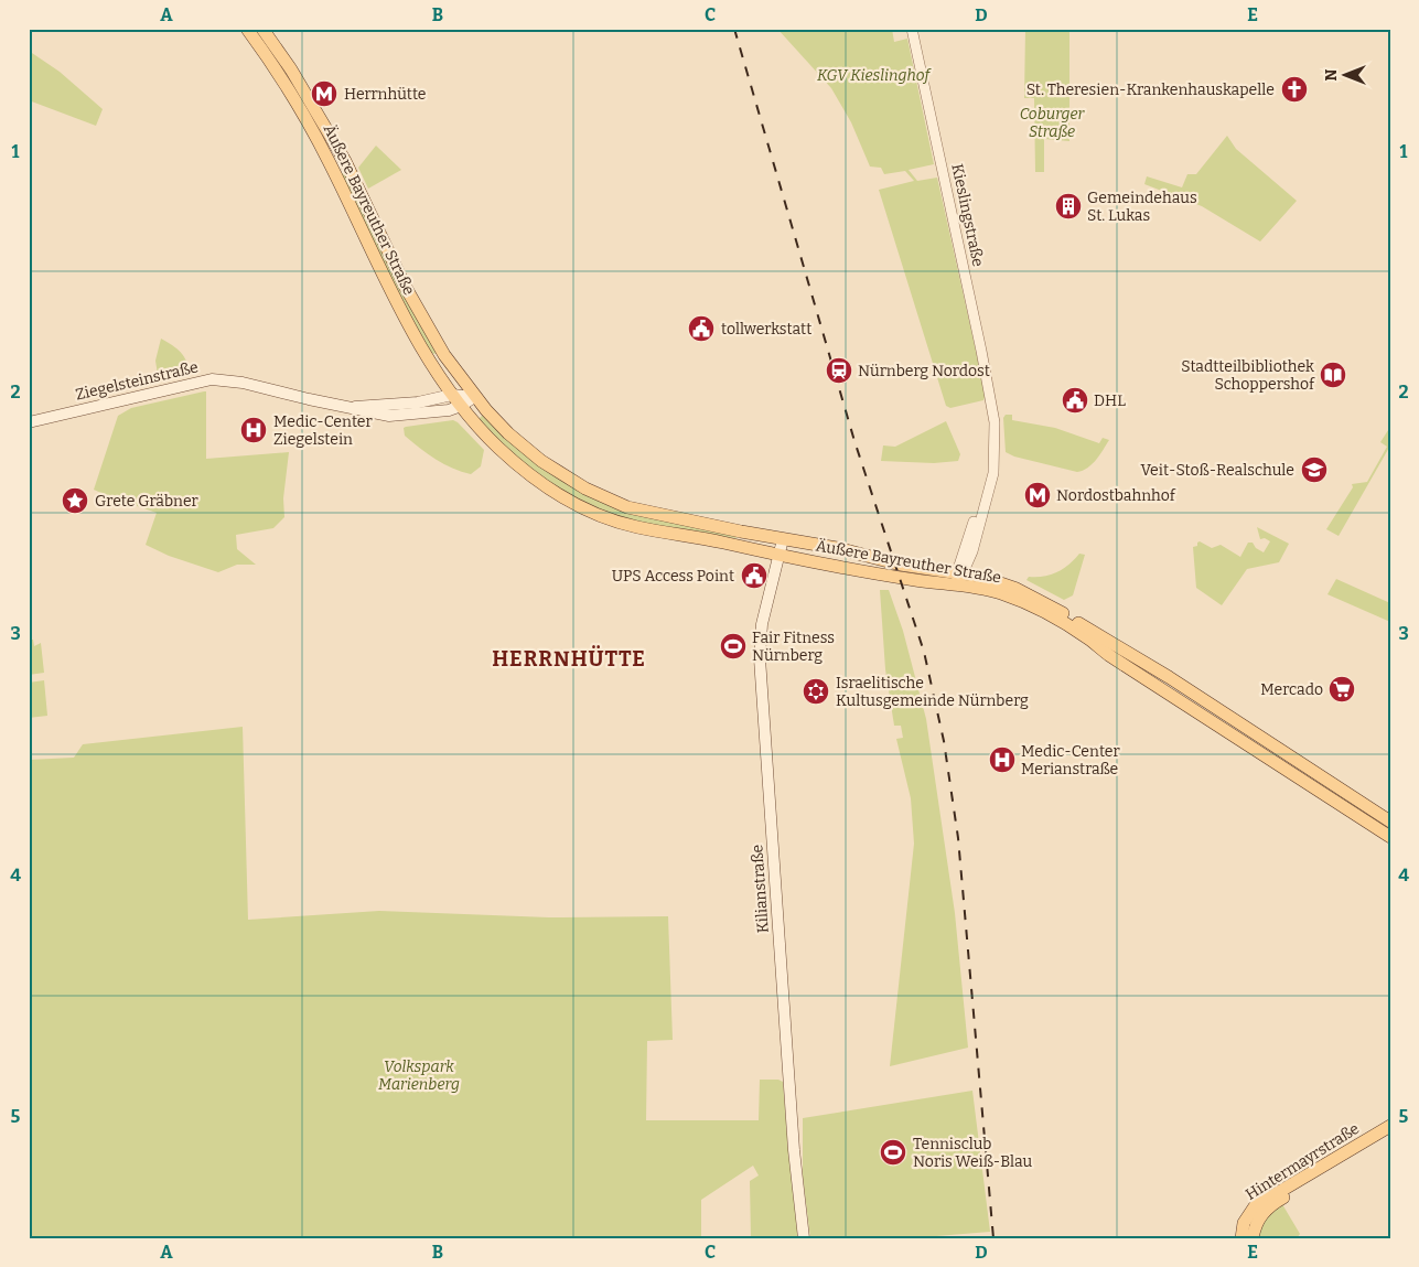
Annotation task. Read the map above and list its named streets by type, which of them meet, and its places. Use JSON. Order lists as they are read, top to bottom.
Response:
{
  "streets": {
    "main road": [
      "Äußere Bayreuther Straße",
      "Ziegelsteinstraße",
      "Kilianstraße",
      "Hintermayrstraße"
    ],
    "street": ["Kieslingstraße"]
  },
  "crossings": [
    ["Äußere Bayreuther Straße", "Kieslingstraße"],
    ["Äußere Bayreuther Straße", "Ziegelsteinstraße"],
    ["Äußere Bayreuther Straße", "Kilianstraße"]
  ],
  "districts": ["HERRNHÜTTE"],
  "parks": ["KGV Kieslinghof", "Coburger Straße", "Volkspark Marienberg"],
  "places": {
    "church": ["St. Theresien-Krankenhauskapelle"],
    "metro station": ["Herrnhütte", "Nordostbahnhof"],
    "building": ["Gemeindehaus St. Lukas"],
    "public building": ["tollwerkstatt", "DHL", "UPS Access Point"],
    "station": ["Nürnberg Nordost"],
    "library": ["Stadtteilbibliothek Schoppershof"],
    "hospital": ["Medic-Center Ziegelstein", "Medic-Center Merianstraße"],
    "school or university": ["Veit-Stoß-Realschule"],
    "place": ["Grete Gräbner"],
    "sports": ["Fair Fitness Nürnberg", "Tennisclub Noris Weiß-Blau"],
    "supermarket": ["Mercado"],
    "synagogue": ["Israelitische Kultusgemeinde Nürnberg"]
  },
  "north": "left",
  "grid": {
    "columns": [
      "A",
      "B",
      "C",
      "D",
      "E"
    ],
    "rows": [
      "1",
      "2",
      "3",
      "4",
      "5"
    ]
  }
}
